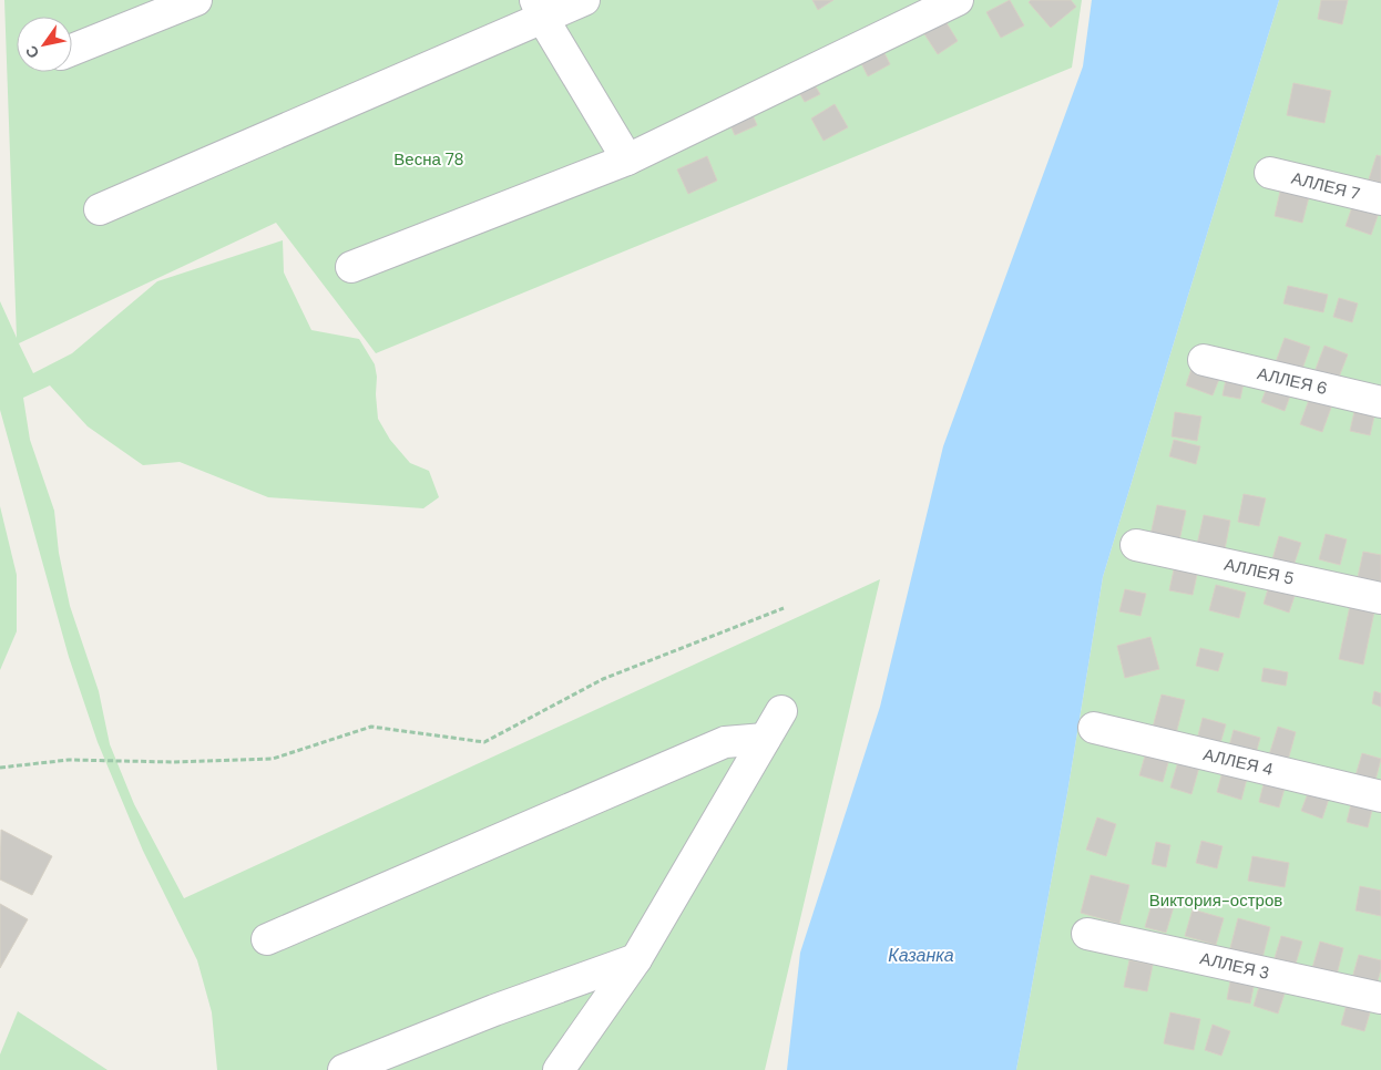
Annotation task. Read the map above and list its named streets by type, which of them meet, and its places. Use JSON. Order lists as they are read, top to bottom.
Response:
{
  "streets": {
    "lane": [
      "АЛЛЕЯ 7",
      "АЛЛЕЯ 6",
      "АЛЛЕЯ 5",
      "АЛЛЕЯ 4",
      "АЛЛЕЯ 3"
    ]
  },
  "water": ["Казанка"],
  "parks": ["Весна 78", "Виктория-остров"],
  "north": "bottom left"
}
